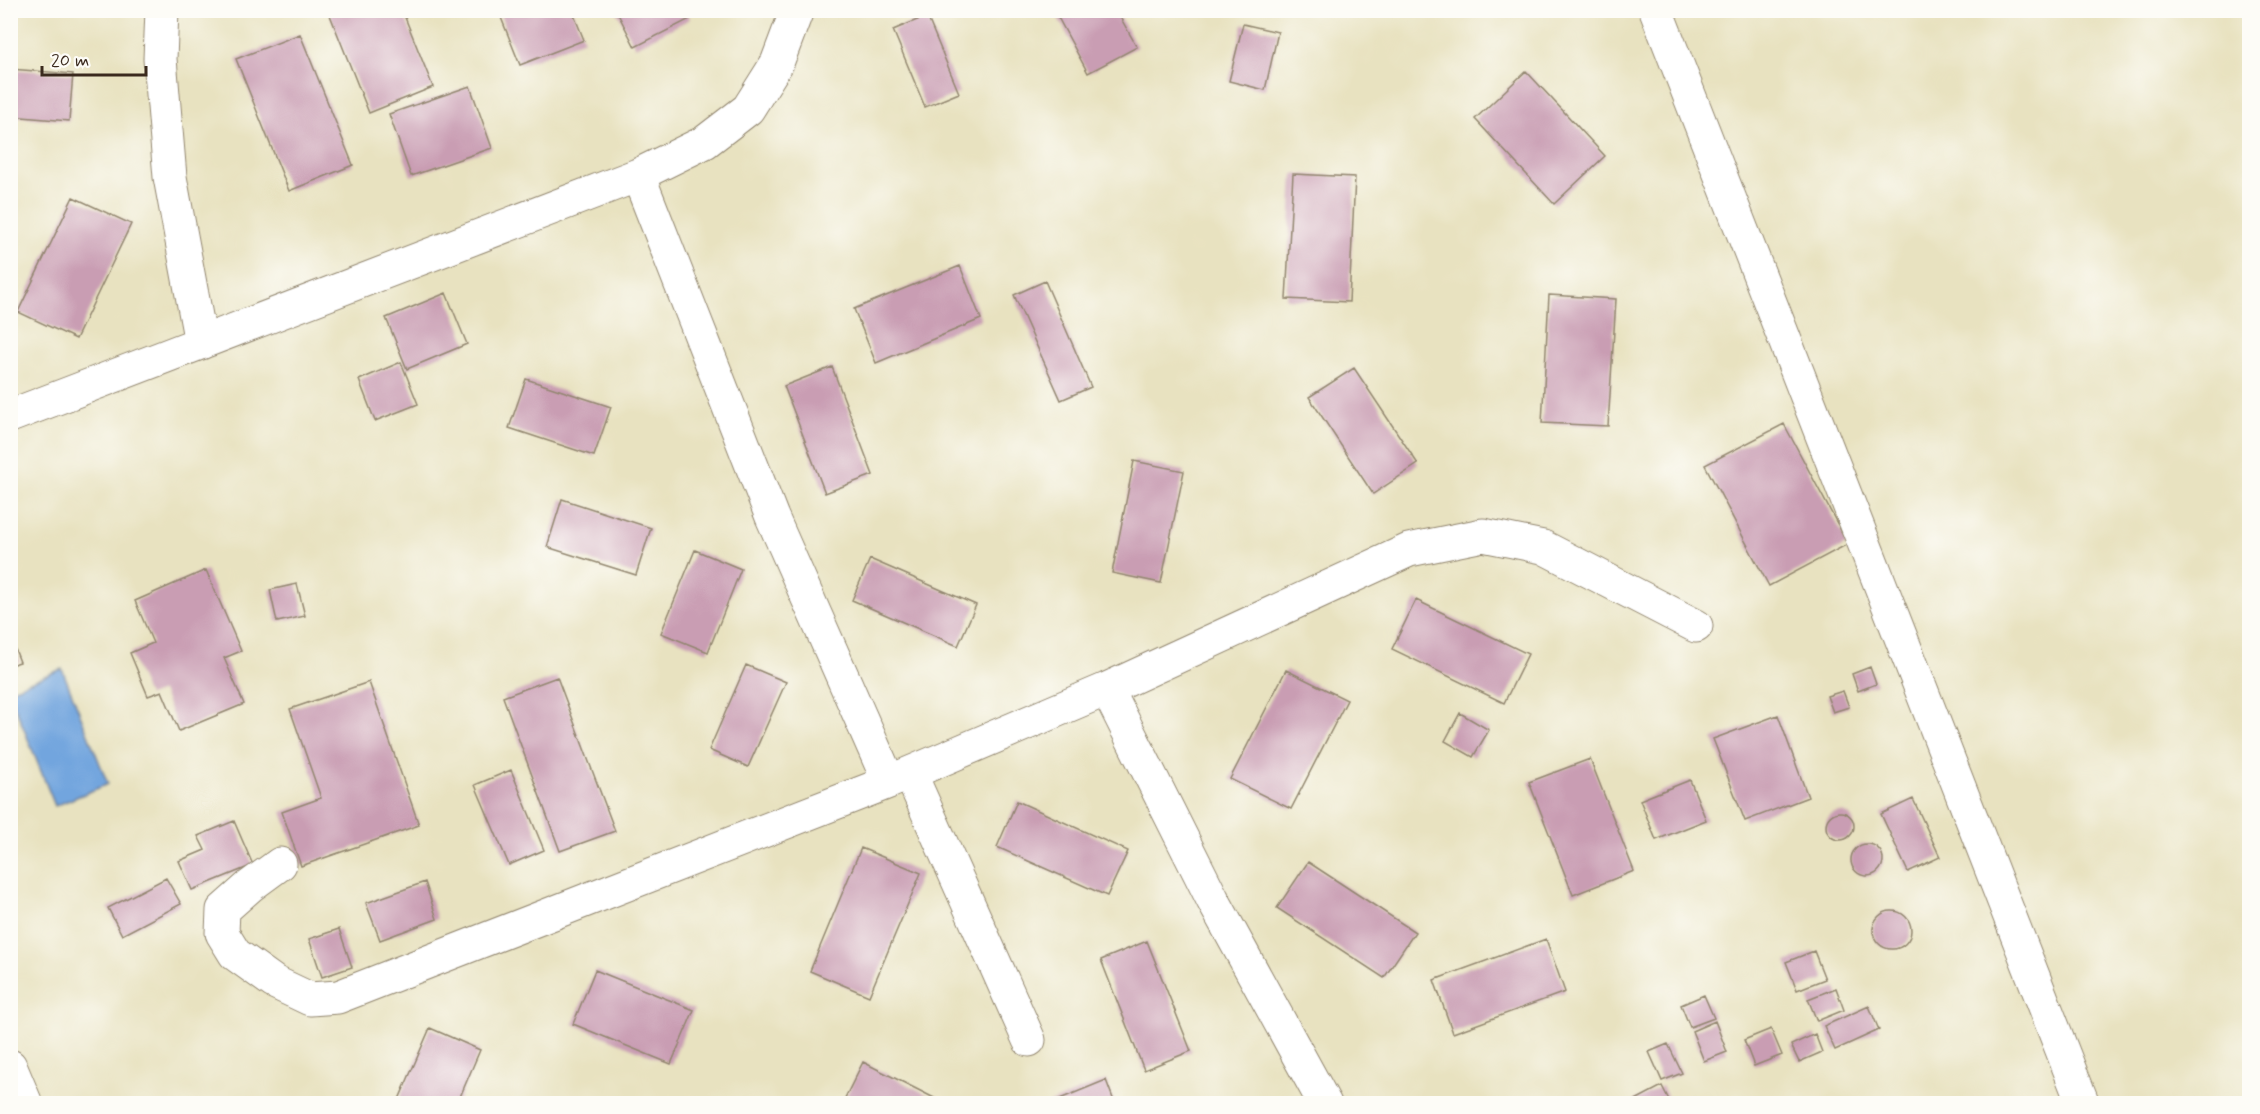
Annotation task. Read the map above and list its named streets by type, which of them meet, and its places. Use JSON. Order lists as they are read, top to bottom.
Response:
{
  "scale_bar": "20 m"
}
